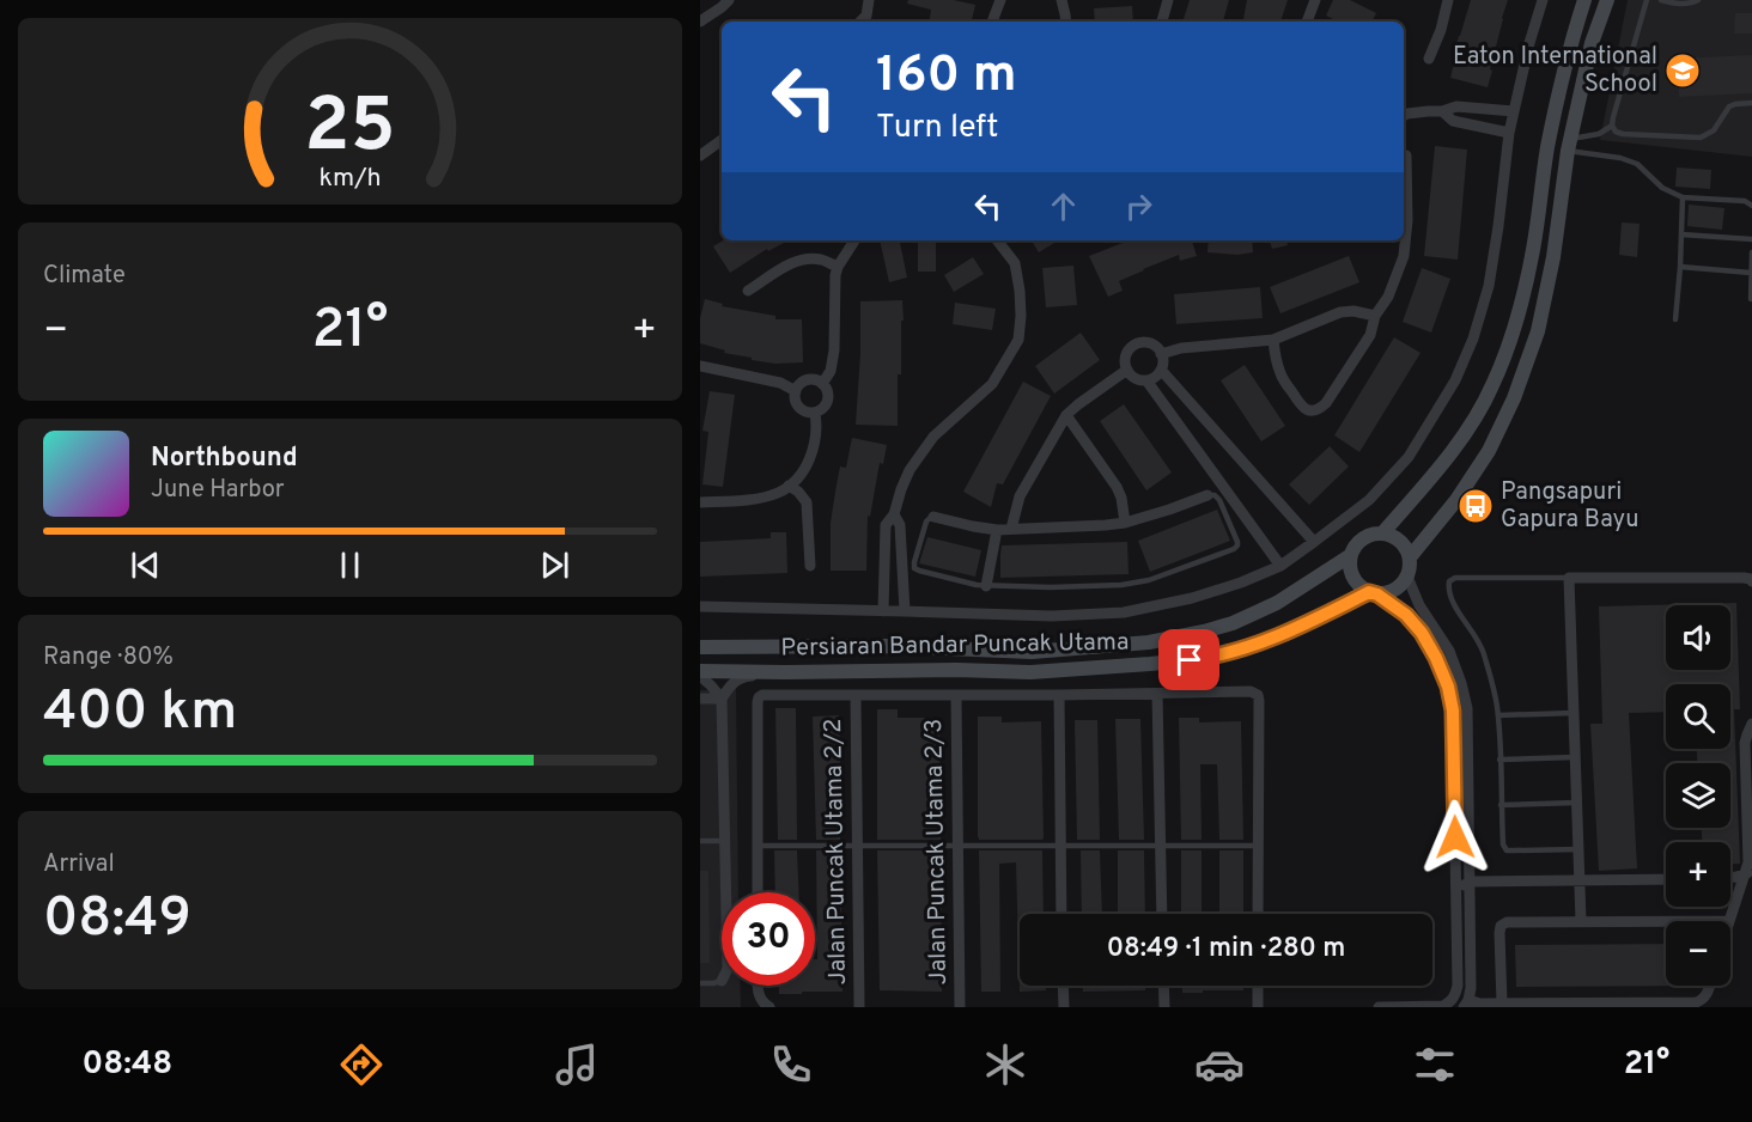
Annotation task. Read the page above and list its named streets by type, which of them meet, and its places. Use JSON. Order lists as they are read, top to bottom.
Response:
{
  "streets": {
    "street": ["Persiaran Bandar Puncak Utama", "Jalan Puncak Utama 2/2", "Jalan Puncak Utama 2/3"]
  },
  "places": {
    "school or university": ["Eaton International School"],
    "bus stop": ["Pangsapuri Gapura Bayu"]
  },
  "page": {
    "turn": ["160 m", "Turn left"],
    "tile": [
      "Climate",
      ["Range · 80%", "400 km"],
      ["Arrival", "08:49"]
    ],
    "heat": ["−", "21°", "+"],
    "song": ["Northbound", "June Harbor"],
    "map_buttons": ["+", "−"],
    "limit": "30",
    "trip": "08:49 · 1 min · 280 m",
    "tabs": ["08:48", "21°"],
    "gauge": ["25", "km/h"]
  }
}
